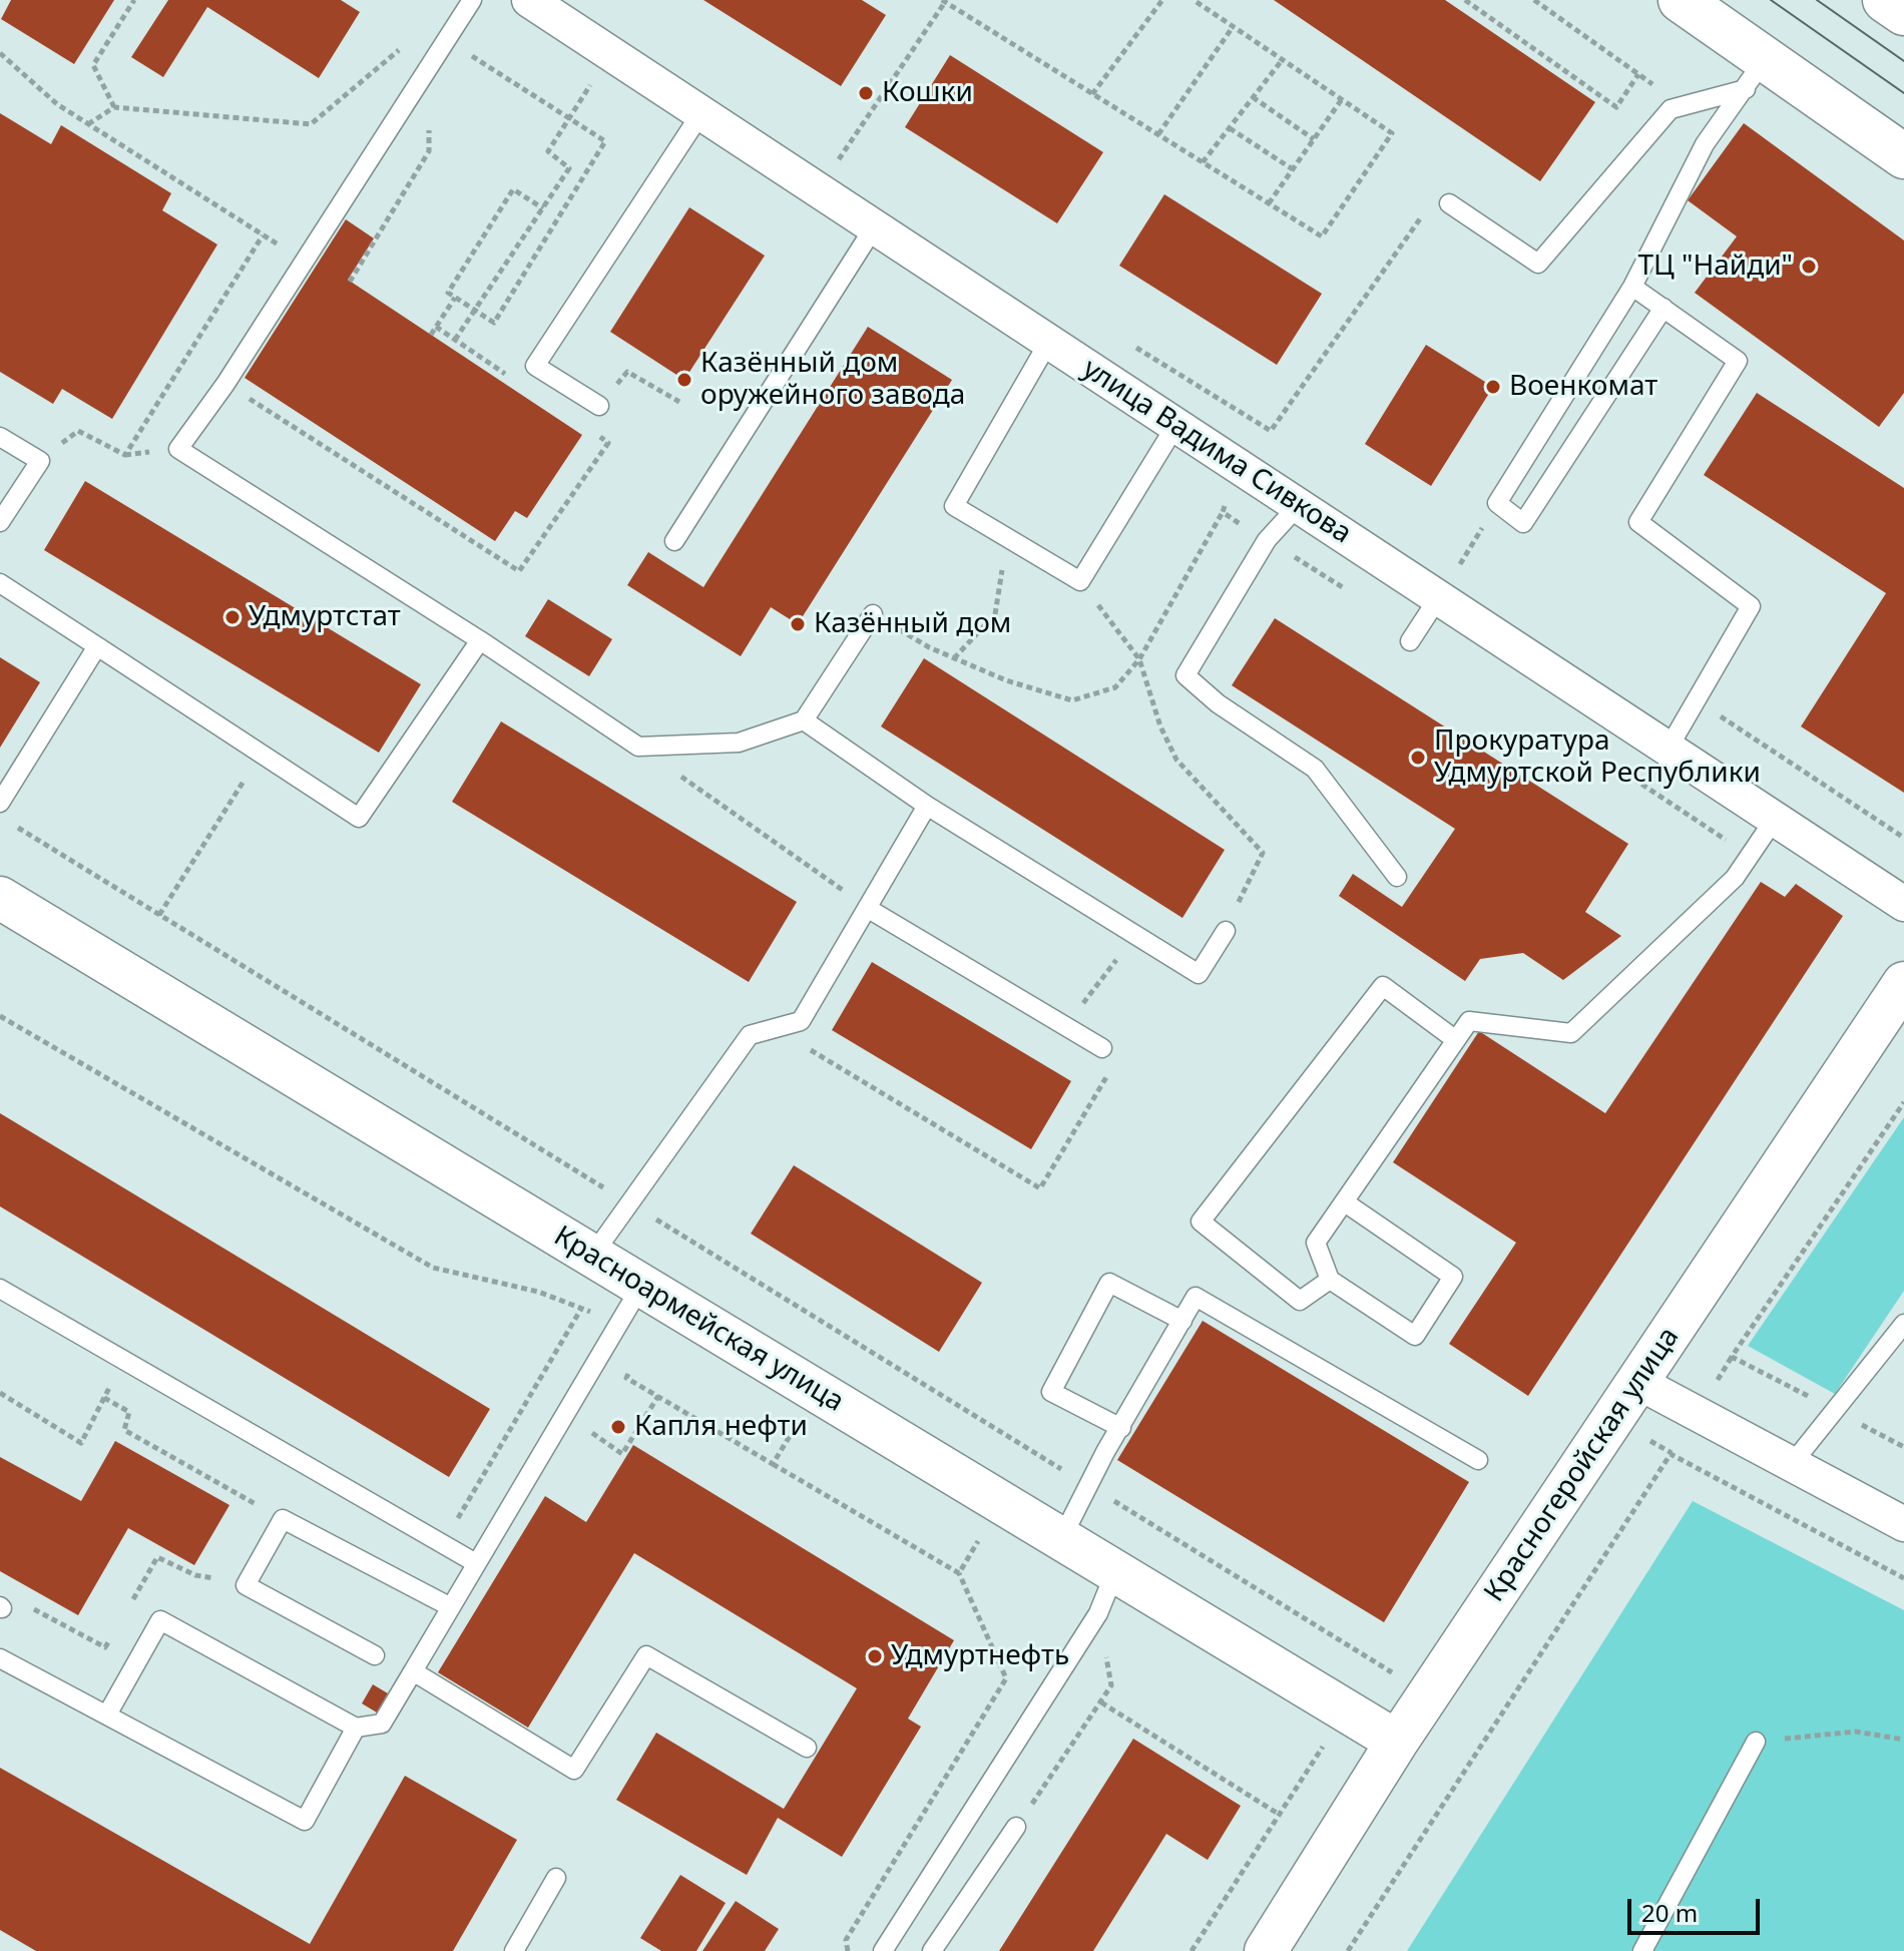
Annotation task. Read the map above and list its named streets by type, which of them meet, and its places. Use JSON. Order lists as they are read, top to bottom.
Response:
{
  "streets": {
    "street": ["улица Вадима Сивкова", "Красноармейская улица", "Красногеройская улица"]
  },
  "crossings": [
    ["Красноармейская улица", "Красногеройская улица"]
  ],
  "places": [
    "Кошки",
    "ТЦ \"Найди\"",
    "Казённый дом оружейного завода",
    "Военкомат",
    "Удмуртстат",
    "Казённый дом",
    "Прокуратура Удмуртской Республики",
    "Капля нефти",
    "Удмуртнефть"
  ],
  "scale_bar": "20 m"
}
